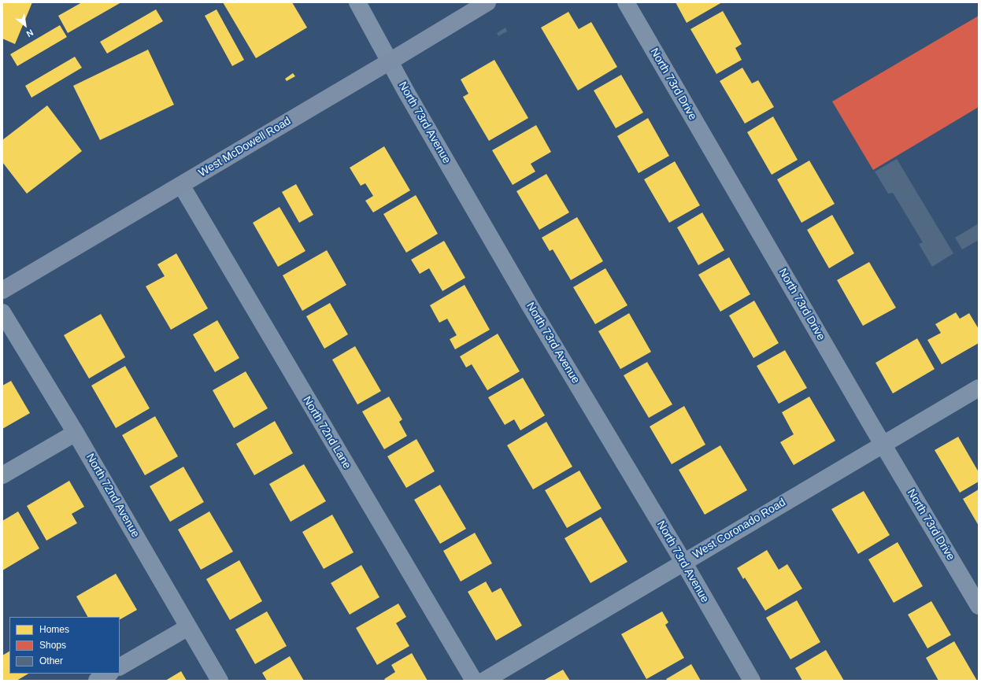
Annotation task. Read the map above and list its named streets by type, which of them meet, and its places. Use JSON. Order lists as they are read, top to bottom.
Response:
{
  "streets": {
    "main road": ["West McDowell Road"],
    "street": [
      "North 73rd Drive",
      "North 73rd Avenue",
      "North 72nd Lane",
      "North 72nd Avenue",
      "West Coronado Road"
    ]
  },
  "crossings": [
    ["North 73rd Drive", "West Coronado Road"],
    ["North 73rd Avenue", "West McDowell Road"],
    ["North 73rd Avenue", "West Coronado Road"],
    ["West McDowell Road", "North 72nd Lane"]
  ],
  "legend": ["Homes", "Shops", "Other"],
  "north": "bottom right"
}
